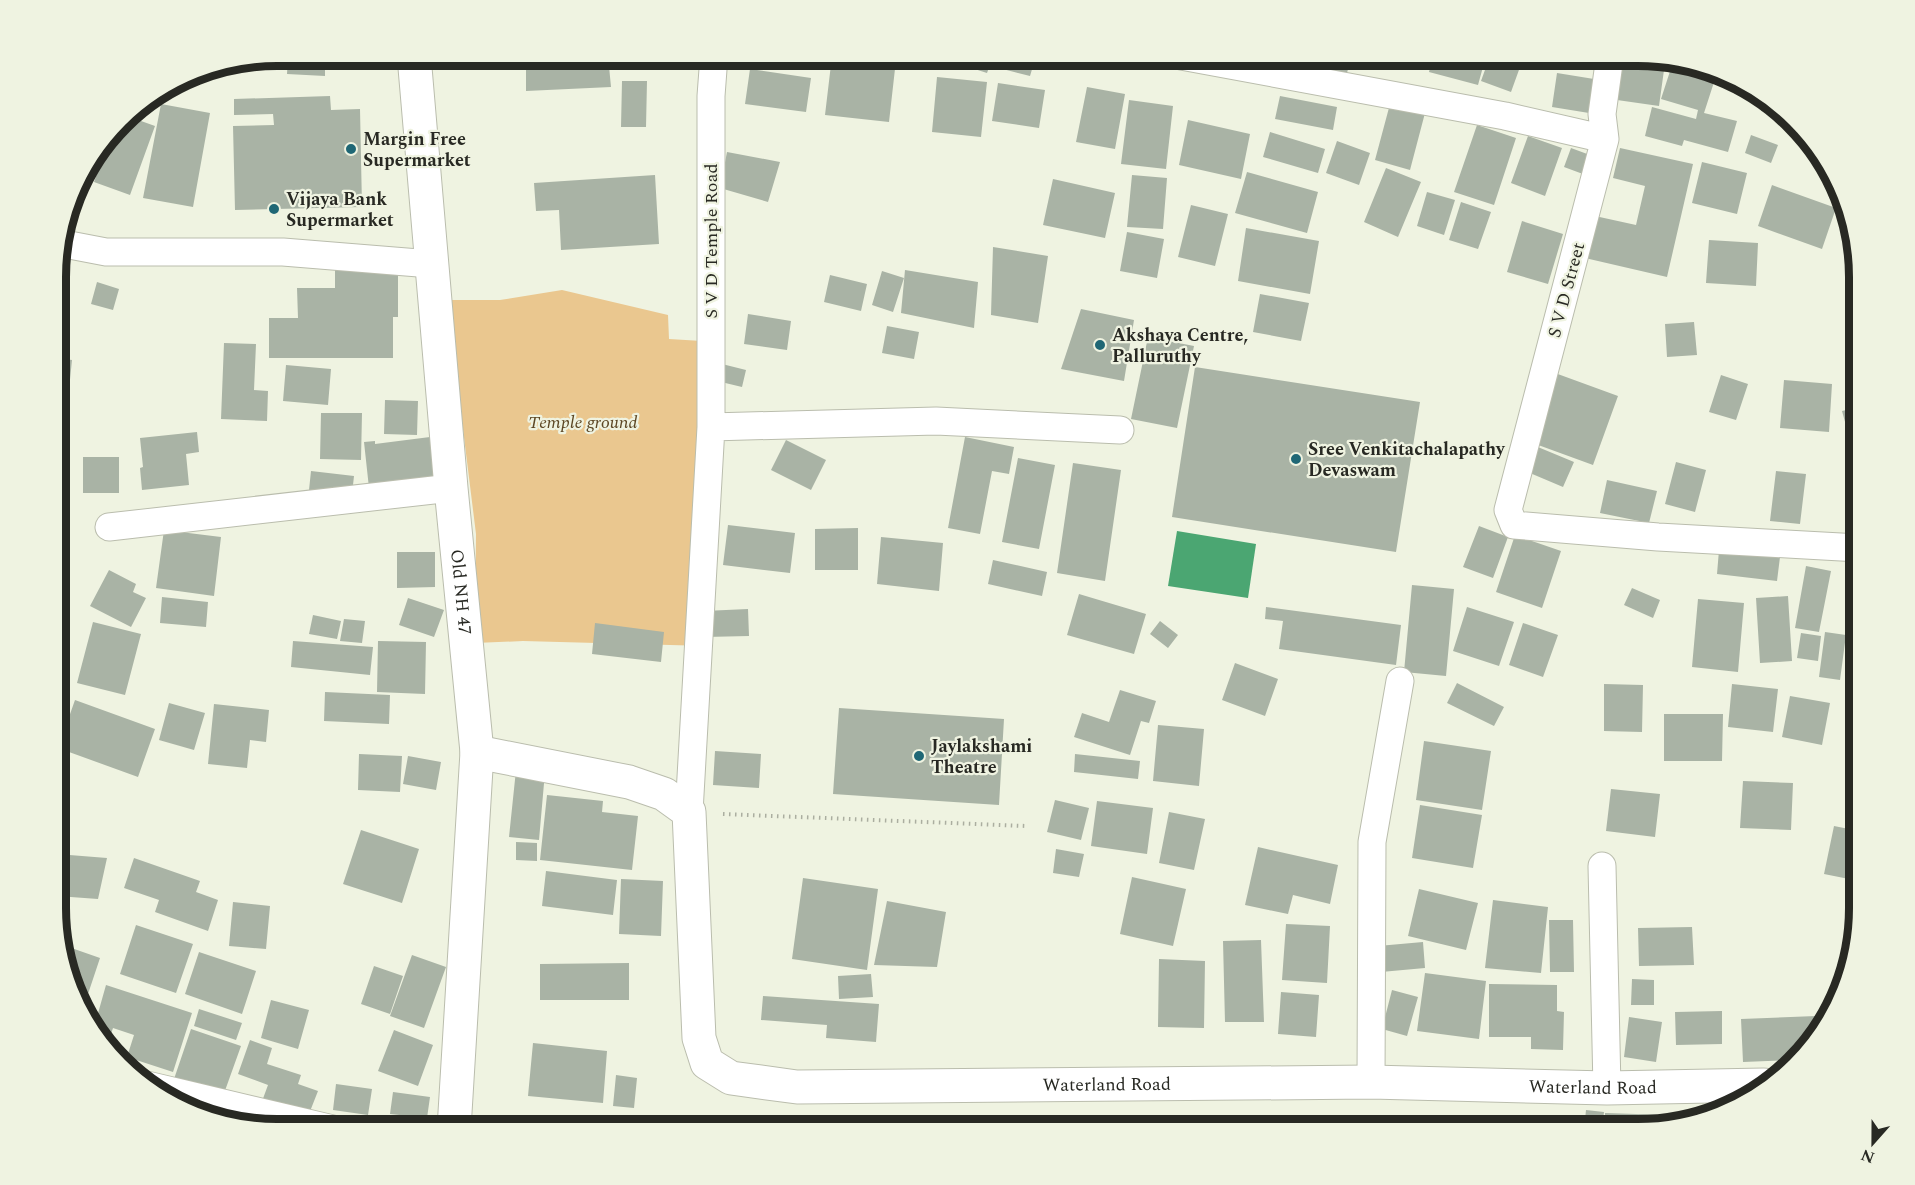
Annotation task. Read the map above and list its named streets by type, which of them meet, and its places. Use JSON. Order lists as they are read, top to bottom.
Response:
{
  "streets": {
    "main road": ["Old NH 47", "Waterland Road"],
    "street": ["S V D Temple Road", "S V D Street"]
  },
  "crossings": [
    ["S V D Temple Road", "Waterland Road"]
  ],
  "parks": ["Temple ground"],
  "places": [
    "Margin Free Supermarket",
    "Vijaya Bank Supermarket",
    "Akshaya Centre, Palluruthy",
    "Sree Venkitachalapathy Devaswam",
    "Jaylakshami Theatre"
  ],
  "north": "bottom"
}
